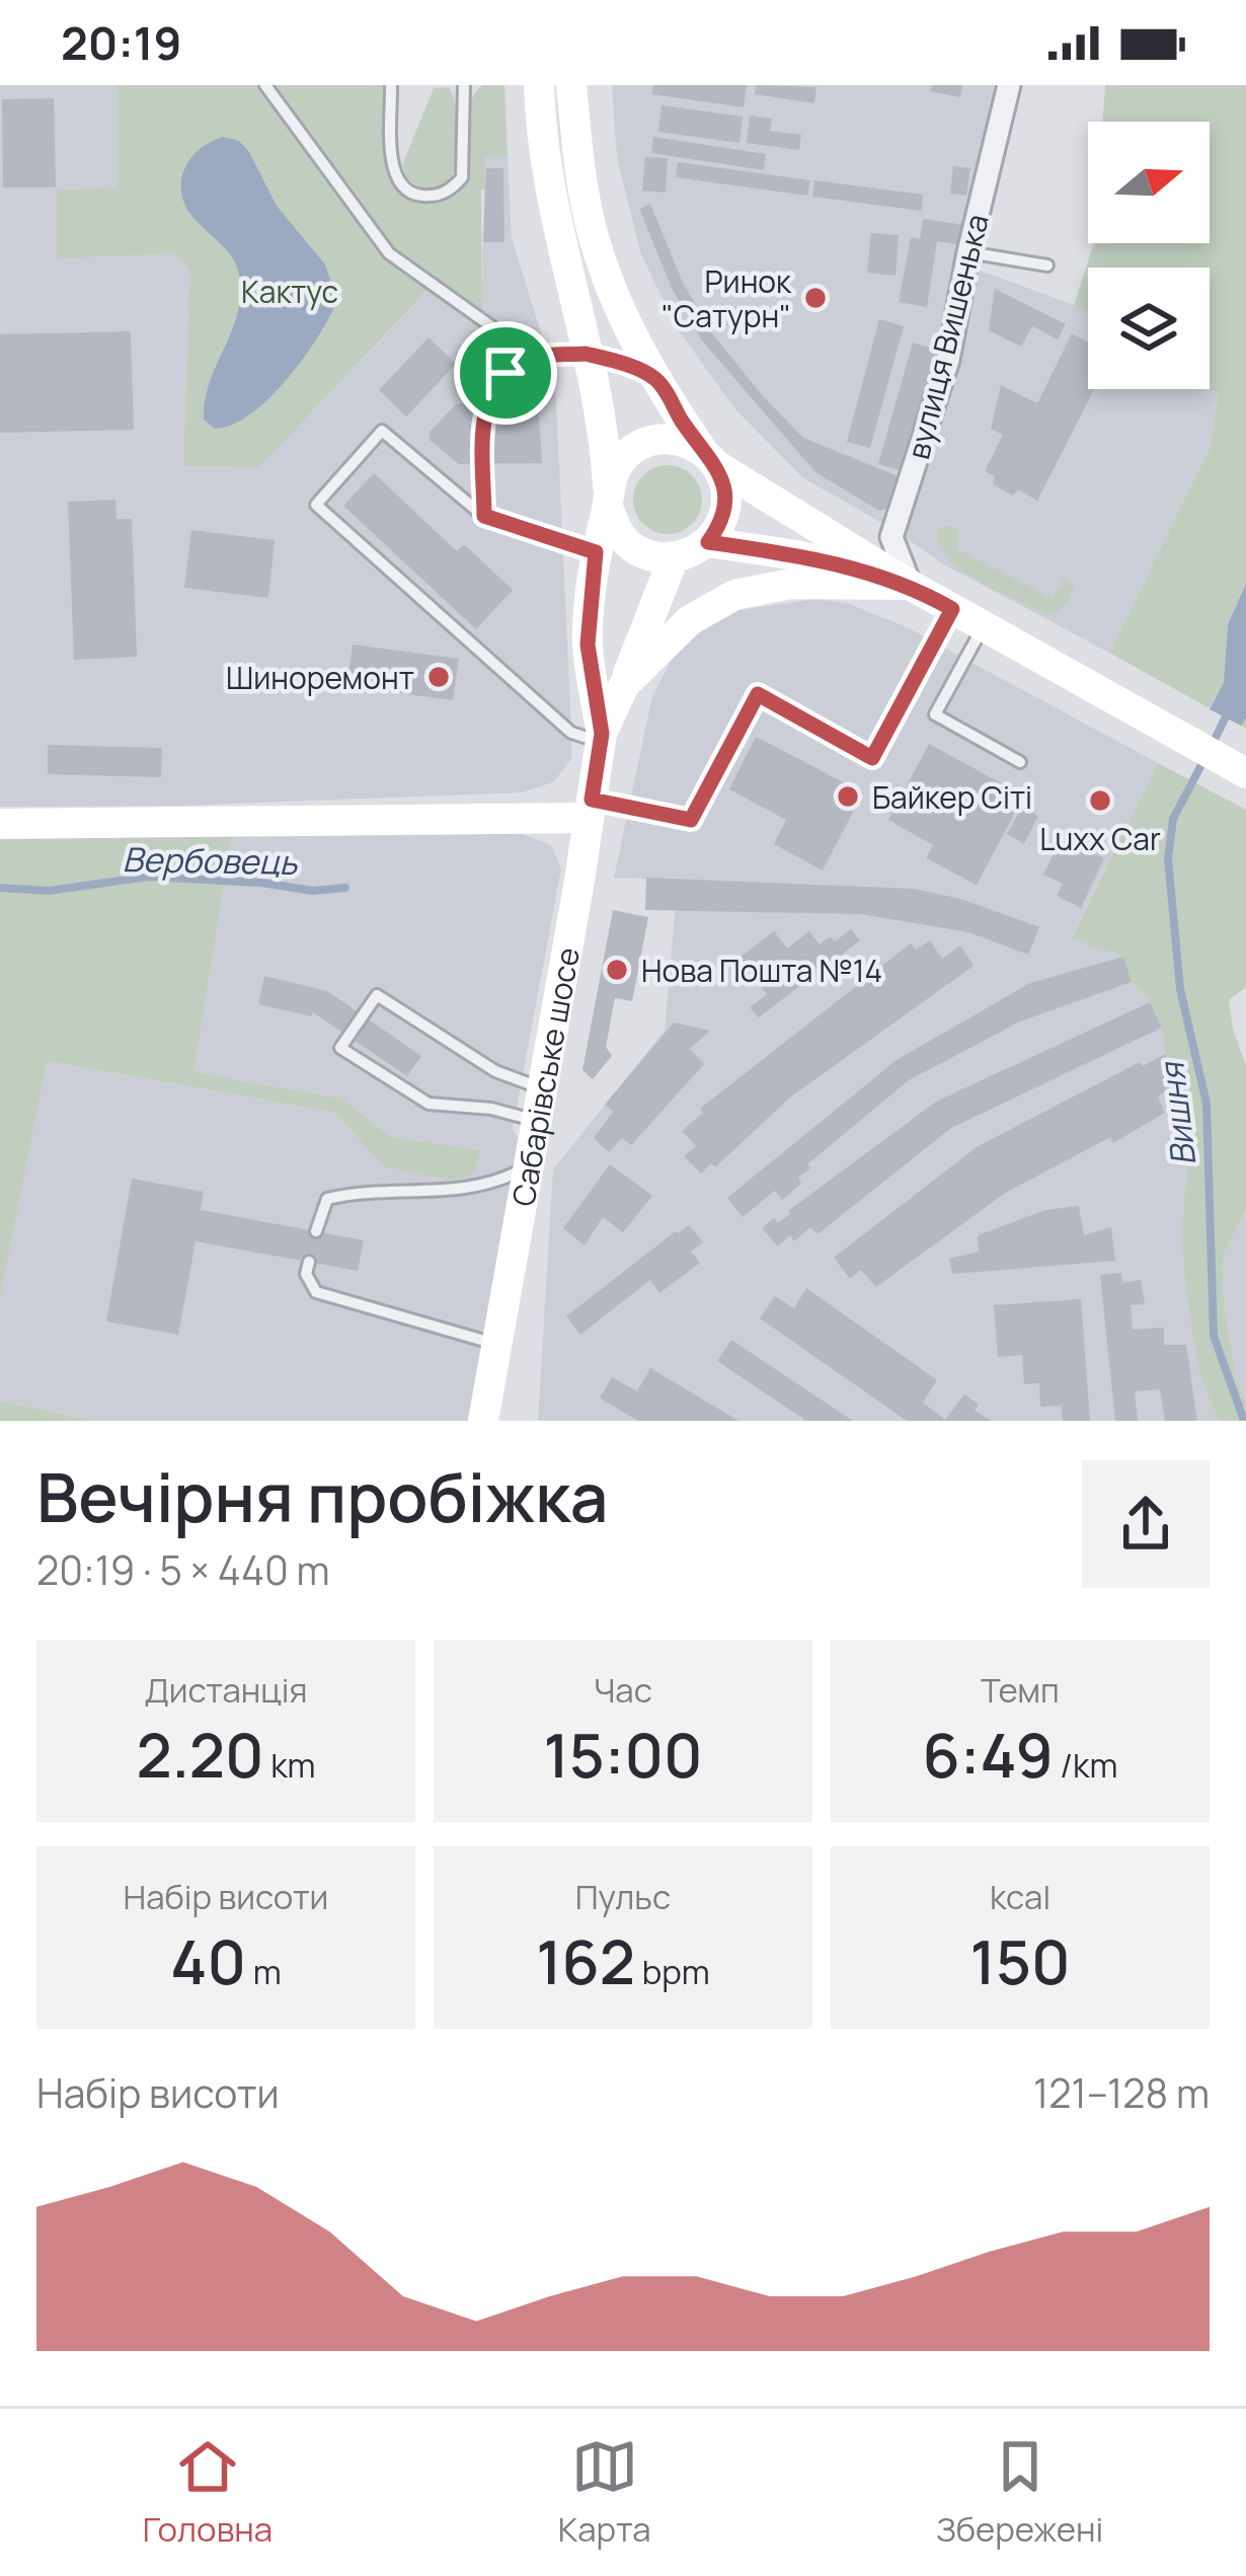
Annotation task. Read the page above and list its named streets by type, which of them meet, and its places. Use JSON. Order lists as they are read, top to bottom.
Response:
{
  "streets": {
    "street": ["вулиця Вишенька", "Сабарівське шосе"]
  },
  "water": ["Вербовець", "Вишня"],
  "parks": ["Кактус"],
  "places": [
    "Ринок \"Сатурн\"",
    "Шиноремонт",
    "Байкер Сіті",
    "Luxx Car",
    "Нова Пошта №14"
  ],
  "north": "right",
  "page": {
    "status": "20:19",
    "heading": ["Вечірня пробіжка", "20:19 · 5 × 440 m"],
    "stats": [
      ["Дистанція", "2.20 km"],
      ["Час", "15:00"],
      ["Темп", "6:49 /km"],
      ["Набір висоти", "40 m"],
      ["Пульс", "162 bpm"],
      ["kcal", "150"]
    ],
    "chart": ["Набір висоти", "121–128 m"],
    "tabs": ["Головна", "Карта", "Збережені"]
  }
}
